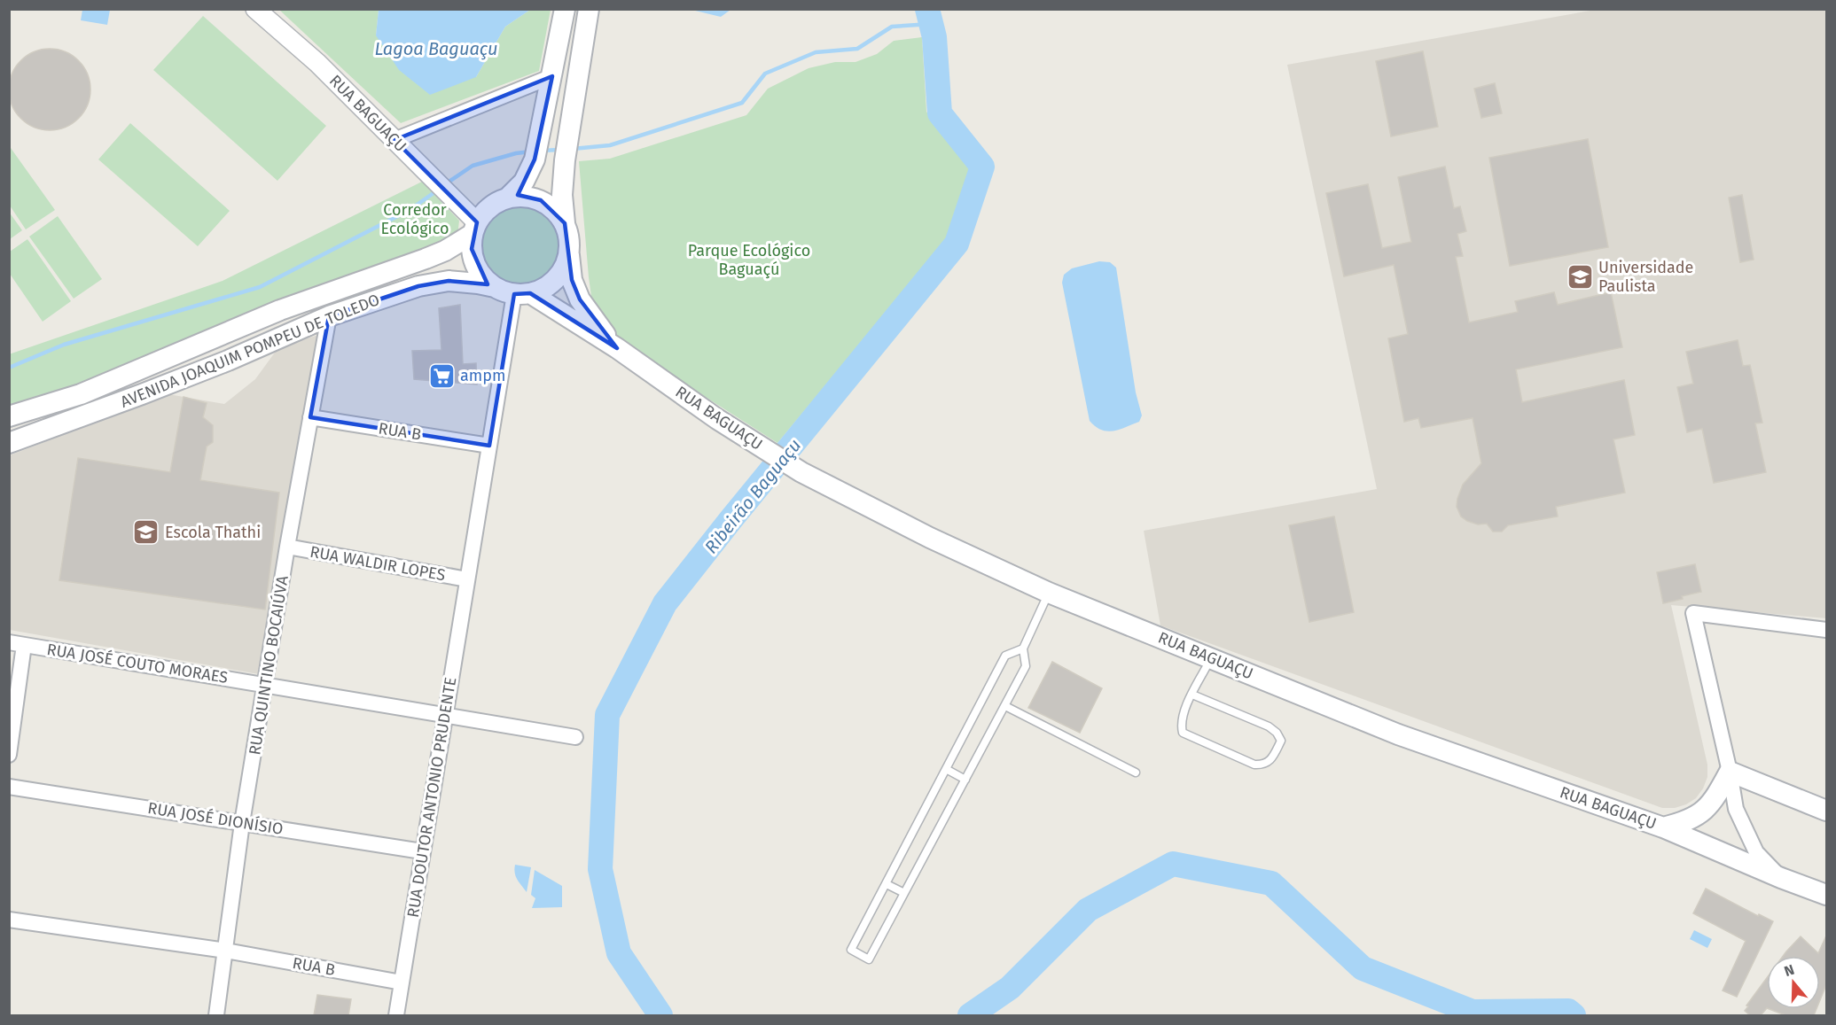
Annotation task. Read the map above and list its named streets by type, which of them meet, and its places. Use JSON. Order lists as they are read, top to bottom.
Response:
{
  "streets": {
    "main road": ["RUA BAGUAÇU", "AVENIDA JOAQUIM POMPEU DE TOLEDO"],
    "street": [
      "RUA B",
      "RUA WALDIR LOPES",
      "RUA JOSÉ COUTO MORAES",
      "RUA QUINTINO BOCAIÚVA",
      "RUA DOUTOR ANTONIO PRUDENTE",
      "RUA JOSÉ DIONÍSIO"
    ]
  },
  "crossings": [
    ["RUA BAGUAÇU", "AVENIDA JOAQUIM POMPEU DE TOLEDO"],
    ["RUA BAGUAÇU", "RUA DOUTOR ANTONIO PRUDENTE"],
    ["AVENIDA JOAQUIM POMPEU DE TOLEDO", "RUA QUINTINO BOCAIÚVA"],
    ["AVENIDA JOAQUIM POMPEU DE TOLEDO", "RUA DOUTOR ANTONIO PRUDENTE"],
    ["RUA B", "RUA QUINTINO BOCAIÚVA"],
    ["RUA B", "RUA DOUTOR ANTONIO PRUDENTE"],
    ["RUA WALDIR LOPES", "RUA QUINTINO BOCAIÚVA"],
    ["RUA WALDIR LOPES", "RUA DOUTOR ANTONIO PRUDENTE"],
    ["RUA JOSÉ COUTO MORAES", "RUA QUINTINO BOCAIÚVA"],
    ["RUA JOSÉ COUTO MORAES", "RUA DOUTOR ANTONIO PRUDENTE"],
    ["RUA QUINTINO BOCAIÚVA", "RUA JOSÉ DIONÍSIO"],
    ["RUA DOUTOR ANTONIO PRUDENTE", "RUA JOSÉ DIONÍSIO"]
  ],
  "water": ["Lagoa Baguaçu", "Ribeirão Baguaçu"],
  "parks": ["Corredor Ecológico", "Parque Ecológico Baguaçú"],
  "places": {
    "school or university": ["Universidade Paulista", "Escola Thathi"],
    "supermarket": ["ampm"]
  },
  "north": "top"
}
